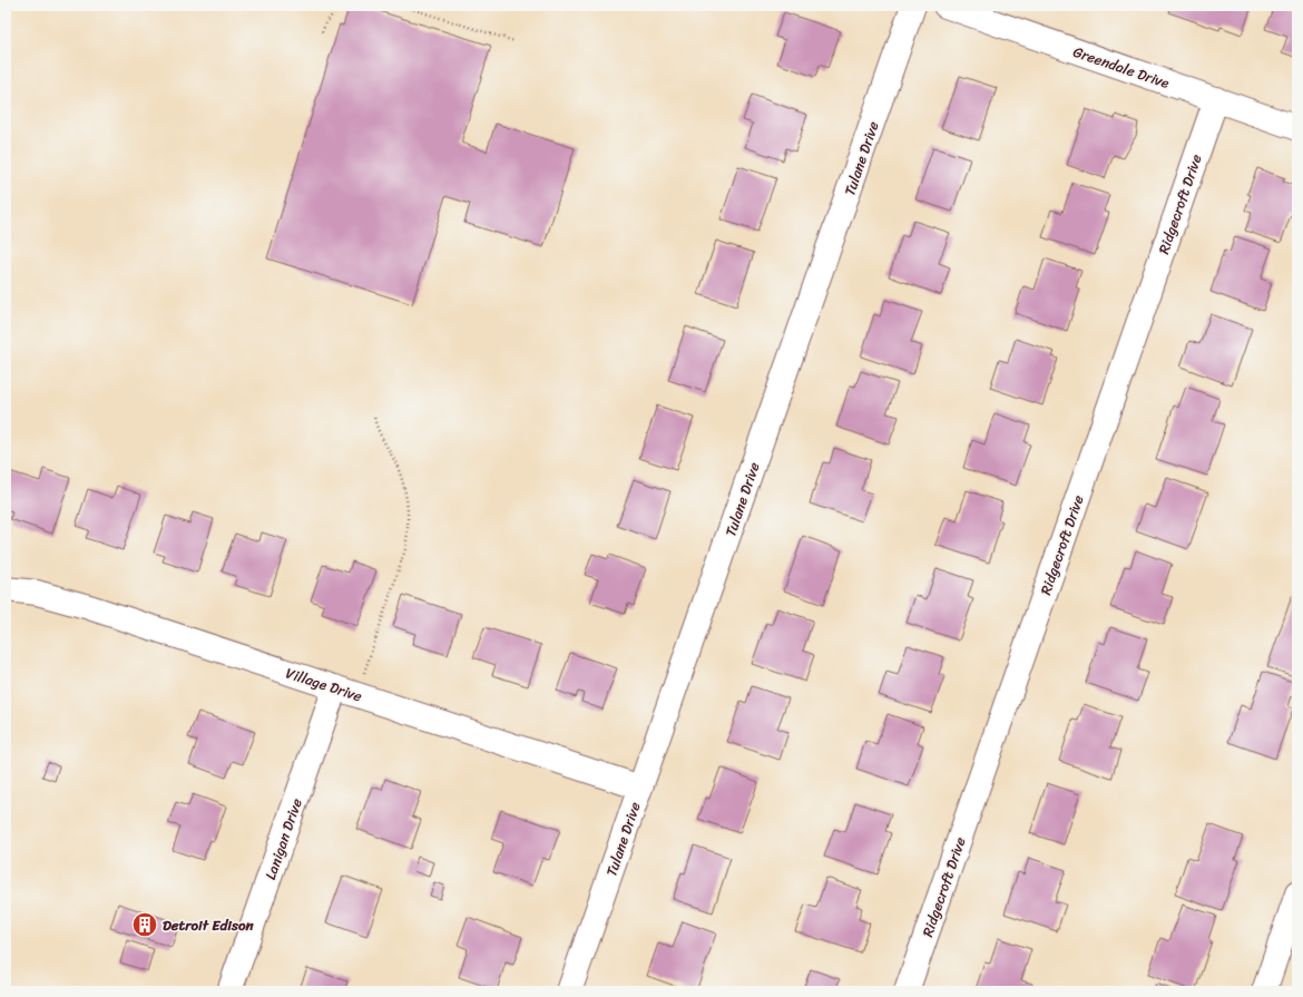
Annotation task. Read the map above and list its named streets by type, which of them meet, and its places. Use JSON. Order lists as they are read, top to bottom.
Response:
{
  "streets": {
    "street": [
      "Greendale Drive",
      "Tulane Drive",
      "Ridgecroft Drive",
      "Village Drive",
      "Lanigan Drive"
    ]
  },
  "crossings": [
    ["Greendale Drive", "Ridgecroft Drive"],
    ["Tulane Drive", "Village Drive"],
    ["Village Drive", "Lanigan Drive"]
  ],
  "places": {
    "building": ["Detroit Edison"]
  }
}
